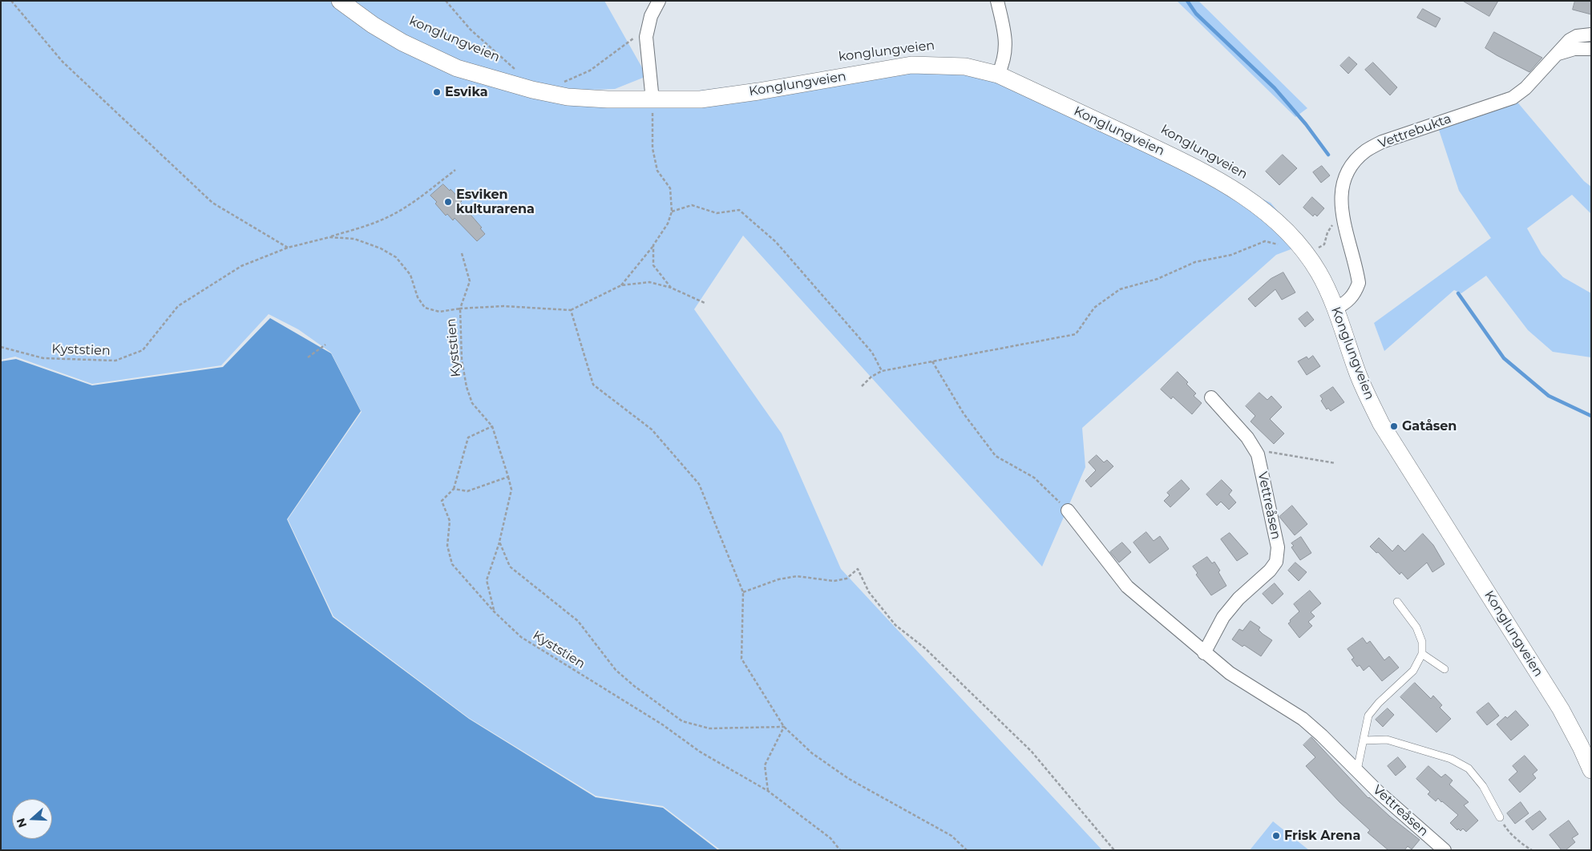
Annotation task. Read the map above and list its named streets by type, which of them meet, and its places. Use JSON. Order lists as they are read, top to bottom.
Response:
{
  "streets": {
    "street": ["Konglungveien", "Vettrebukta", "Vettreåsen"],
    "path": ["Kyststien"]
  },
  "crossings": [
    ["Konglungveien", "Vettrebukta"]
  ],
  "places": [
    "Esvika",
    "Esviken kulturarena",
    "Gatåsen",
    "Frisk Arena"
  ],
  "north": "left"
}
